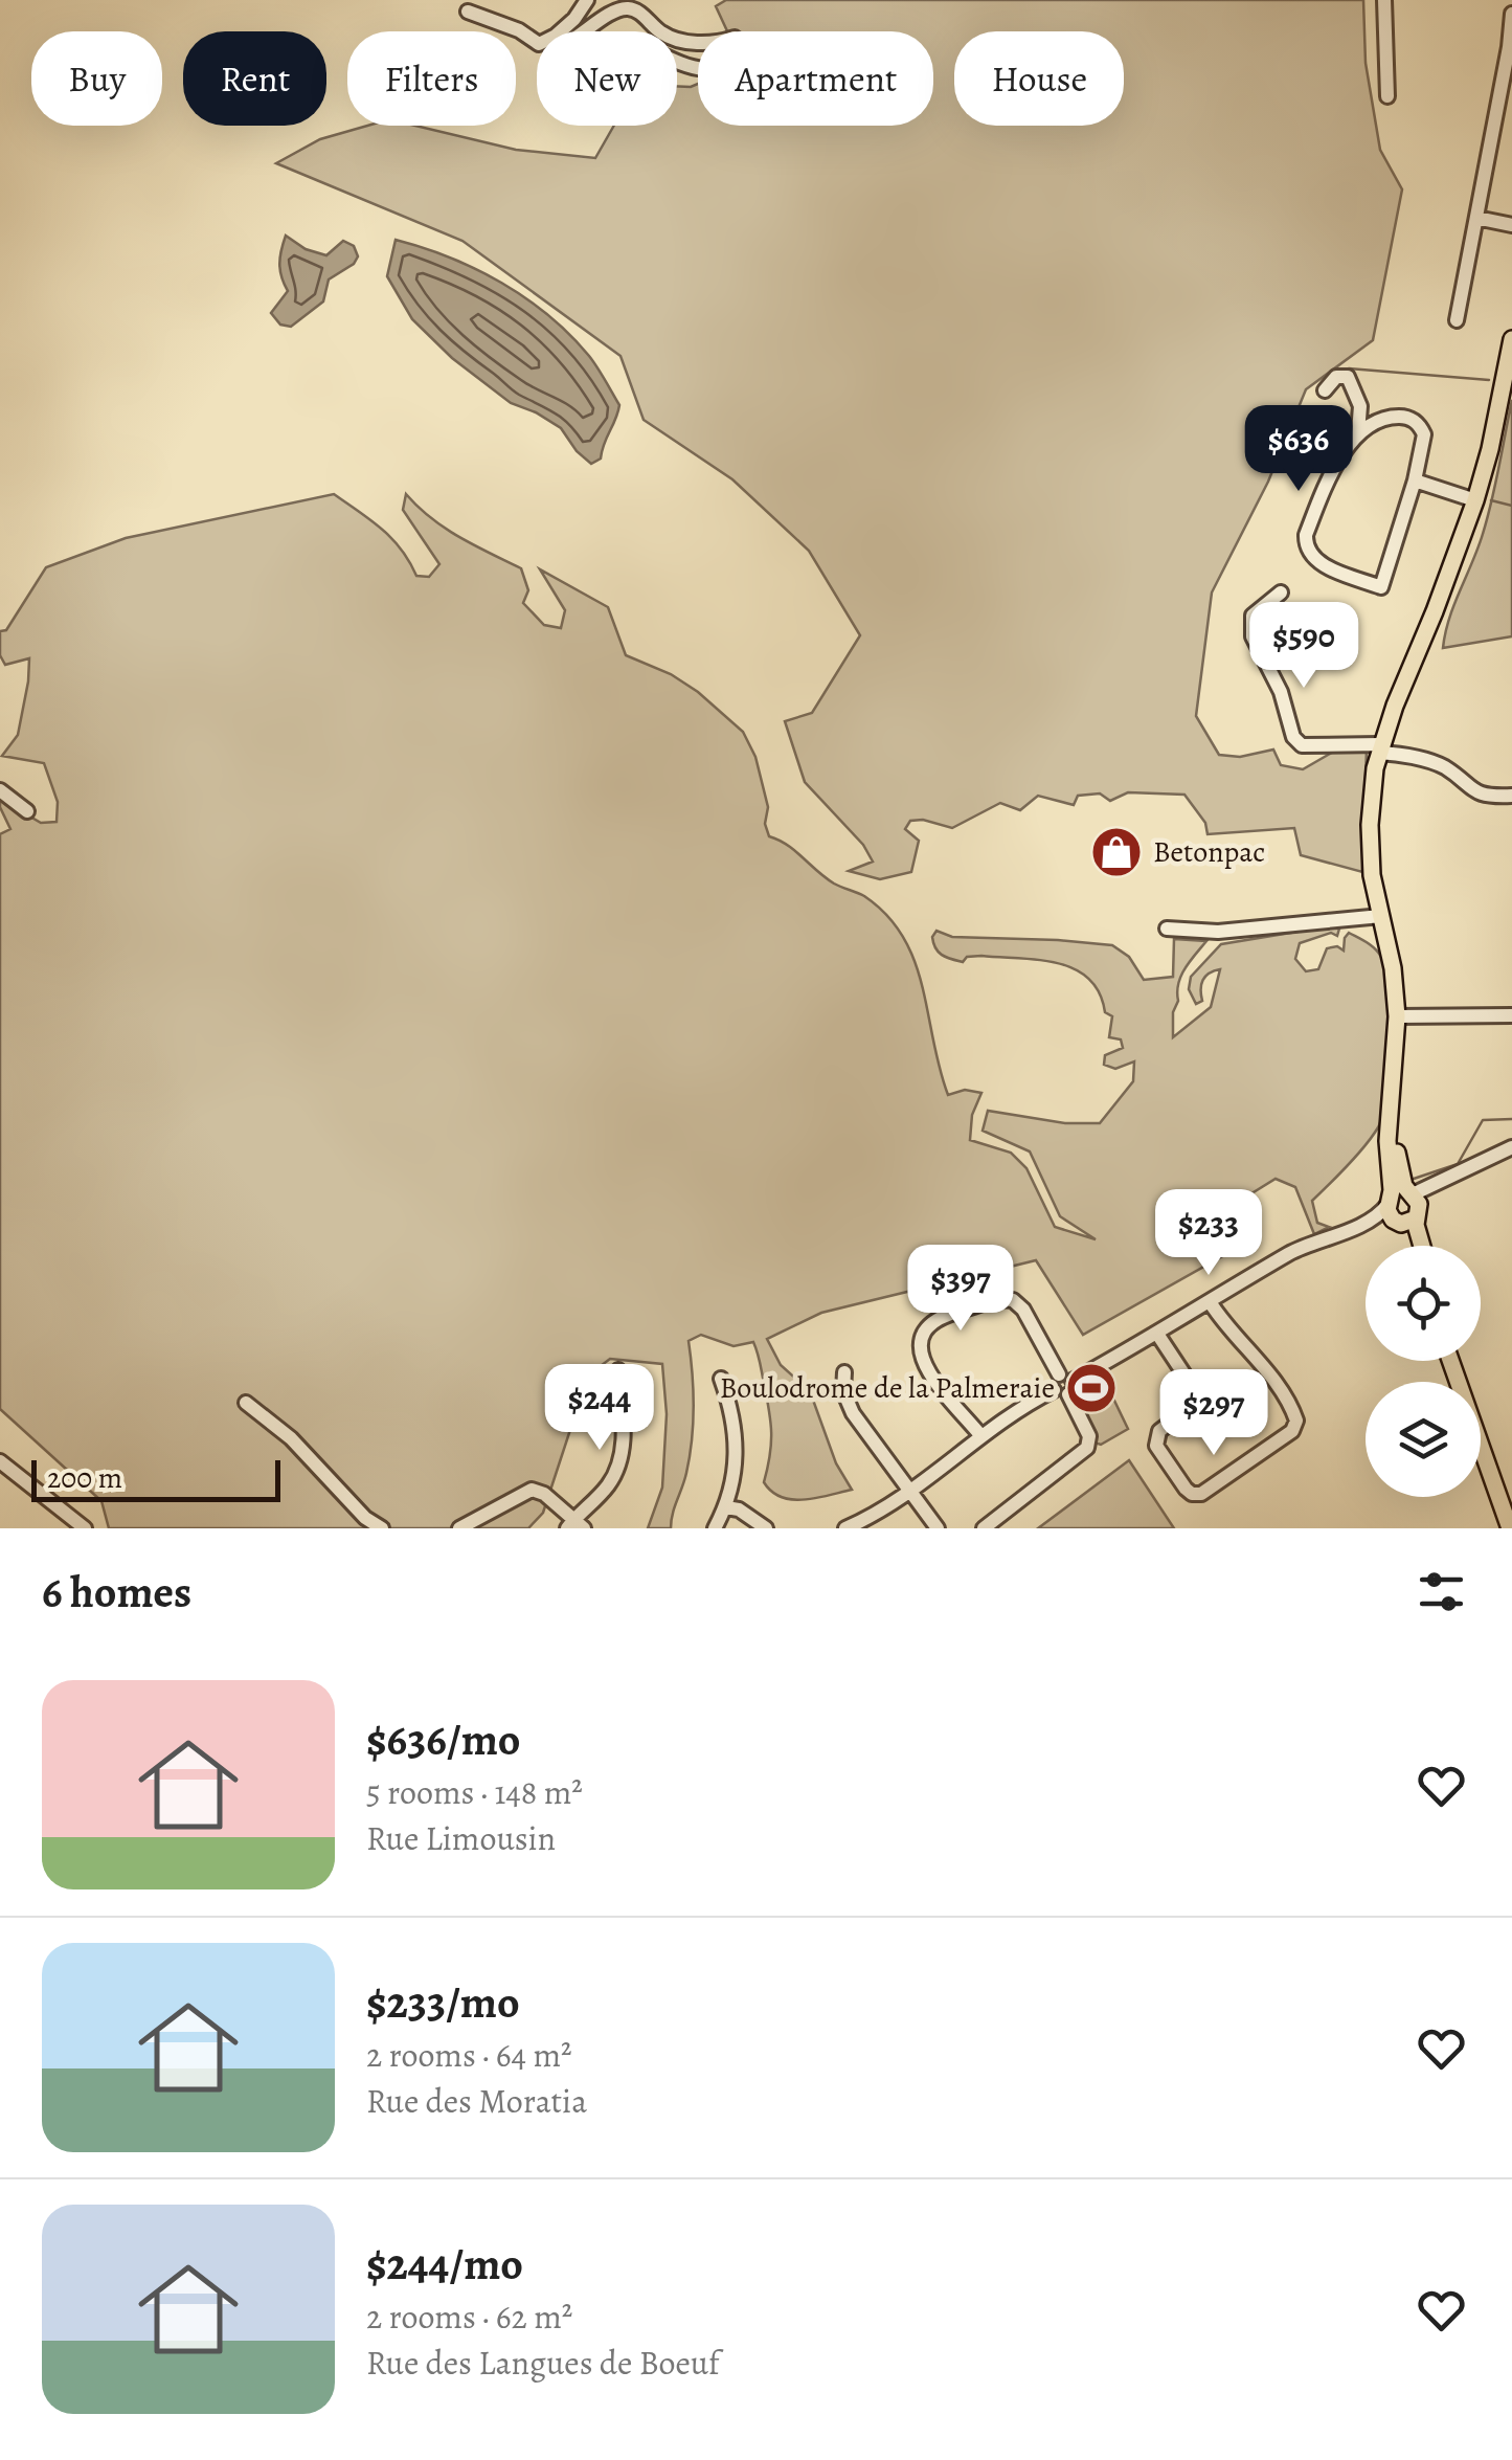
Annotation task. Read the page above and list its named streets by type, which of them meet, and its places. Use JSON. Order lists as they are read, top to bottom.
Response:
{
  "places": {
    "shop": ["Betonpac"],
    "sports": ["Boulodrome de la Palmeraie"]
  },
  "scale_bar": "200 m",
  "page": {
    "chip": [
      "Buy",
      "Rent",
      "Filters",
      "New",
      "Apartment",
      "House"
    ],
    "price": [
      "$636",
      "$590",
      "$233",
      "$397",
      "$244",
      "$297"
    ],
    "scale": "200 m",
    "heading": "6 homes",
    "list": [
      {
        "name": "$636/mo",
        "note": "5 rooms · 148 m² · Rue Limousin"
      },
      {
        "name": "$233/mo",
        "note": "2 rooms · 64 m² · Rue des Moratia"
      },
      {
        "name": "$244/mo",
        "note": "2 rooms · 62 m² · Rue des Langues de Boeuf"
      }
    ]
  }
}
